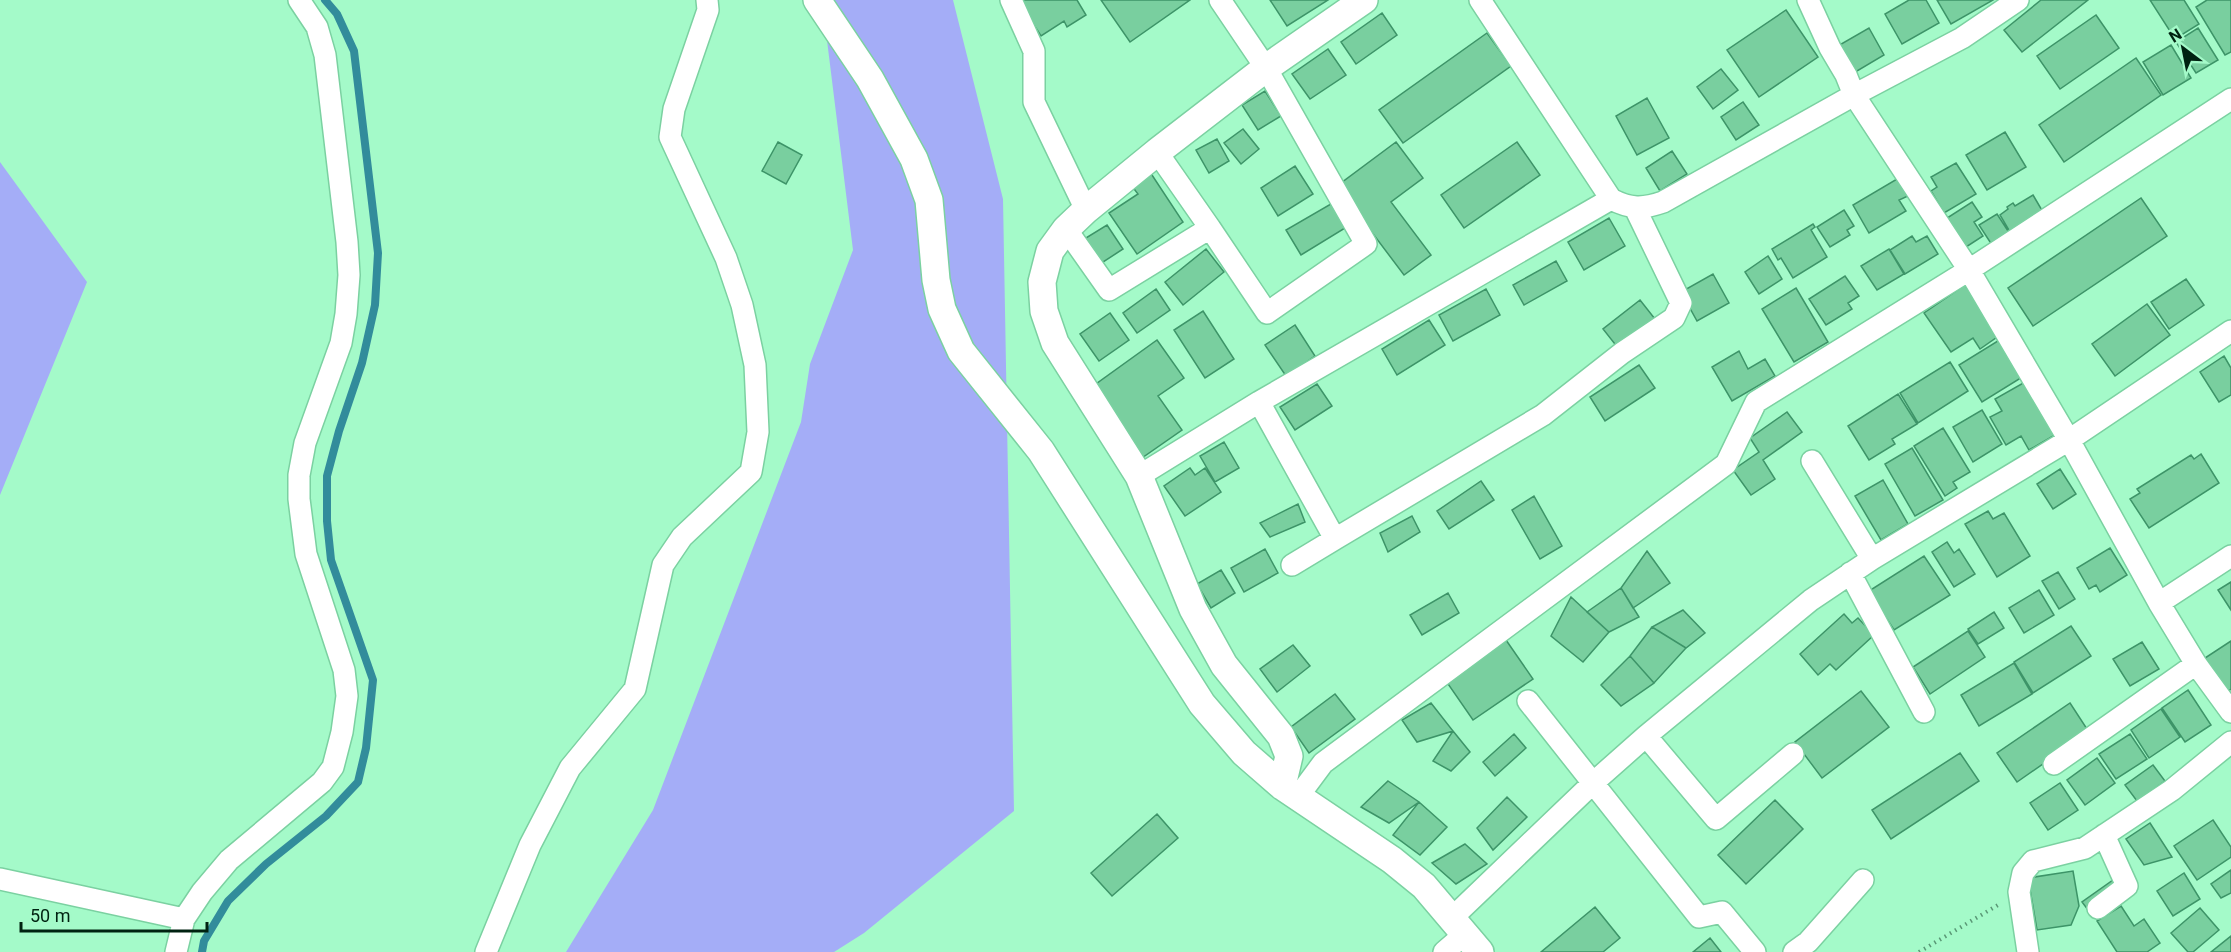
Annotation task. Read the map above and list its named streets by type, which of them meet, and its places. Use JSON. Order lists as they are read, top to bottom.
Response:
{
  "scale_bar": "50 m",
  "north": "top left"
}
